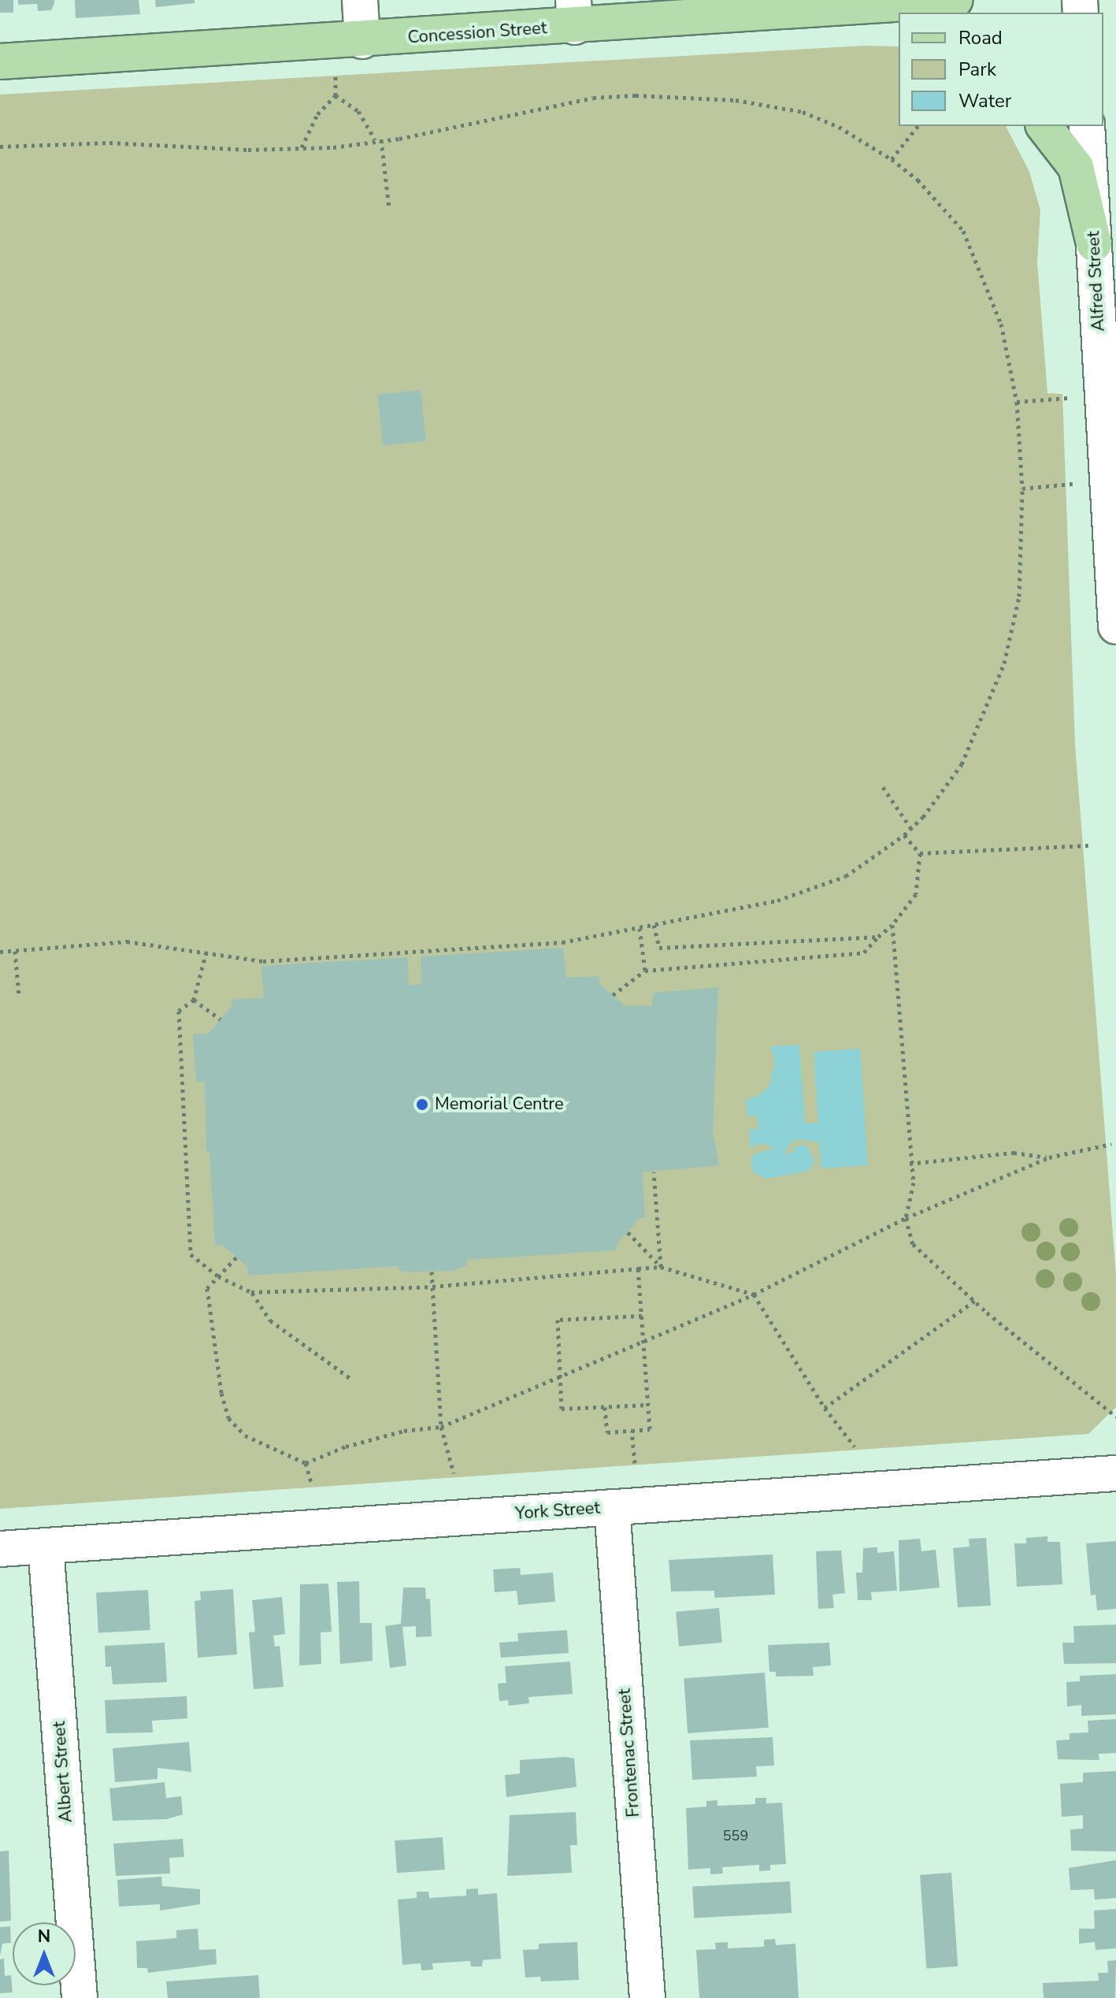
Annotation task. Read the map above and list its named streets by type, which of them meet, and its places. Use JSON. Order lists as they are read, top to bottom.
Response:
{
  "streets": {
    "main road": ["Concession Street"],
    "street": [
      "Alfred Street",
      "York Street",
      "Frontenac Street",
      "Albert Street"
    ]
  },
  "crossings": [
    ["York Street", "Frontenac Street"],
    ["York Street", "Albert Street"]
  ],
  "places": ["Memorial Centre"],
  "house_numbers": ["559"],
  "legend": ["Road", "Park", "Water"],
  "north": "top"
}
